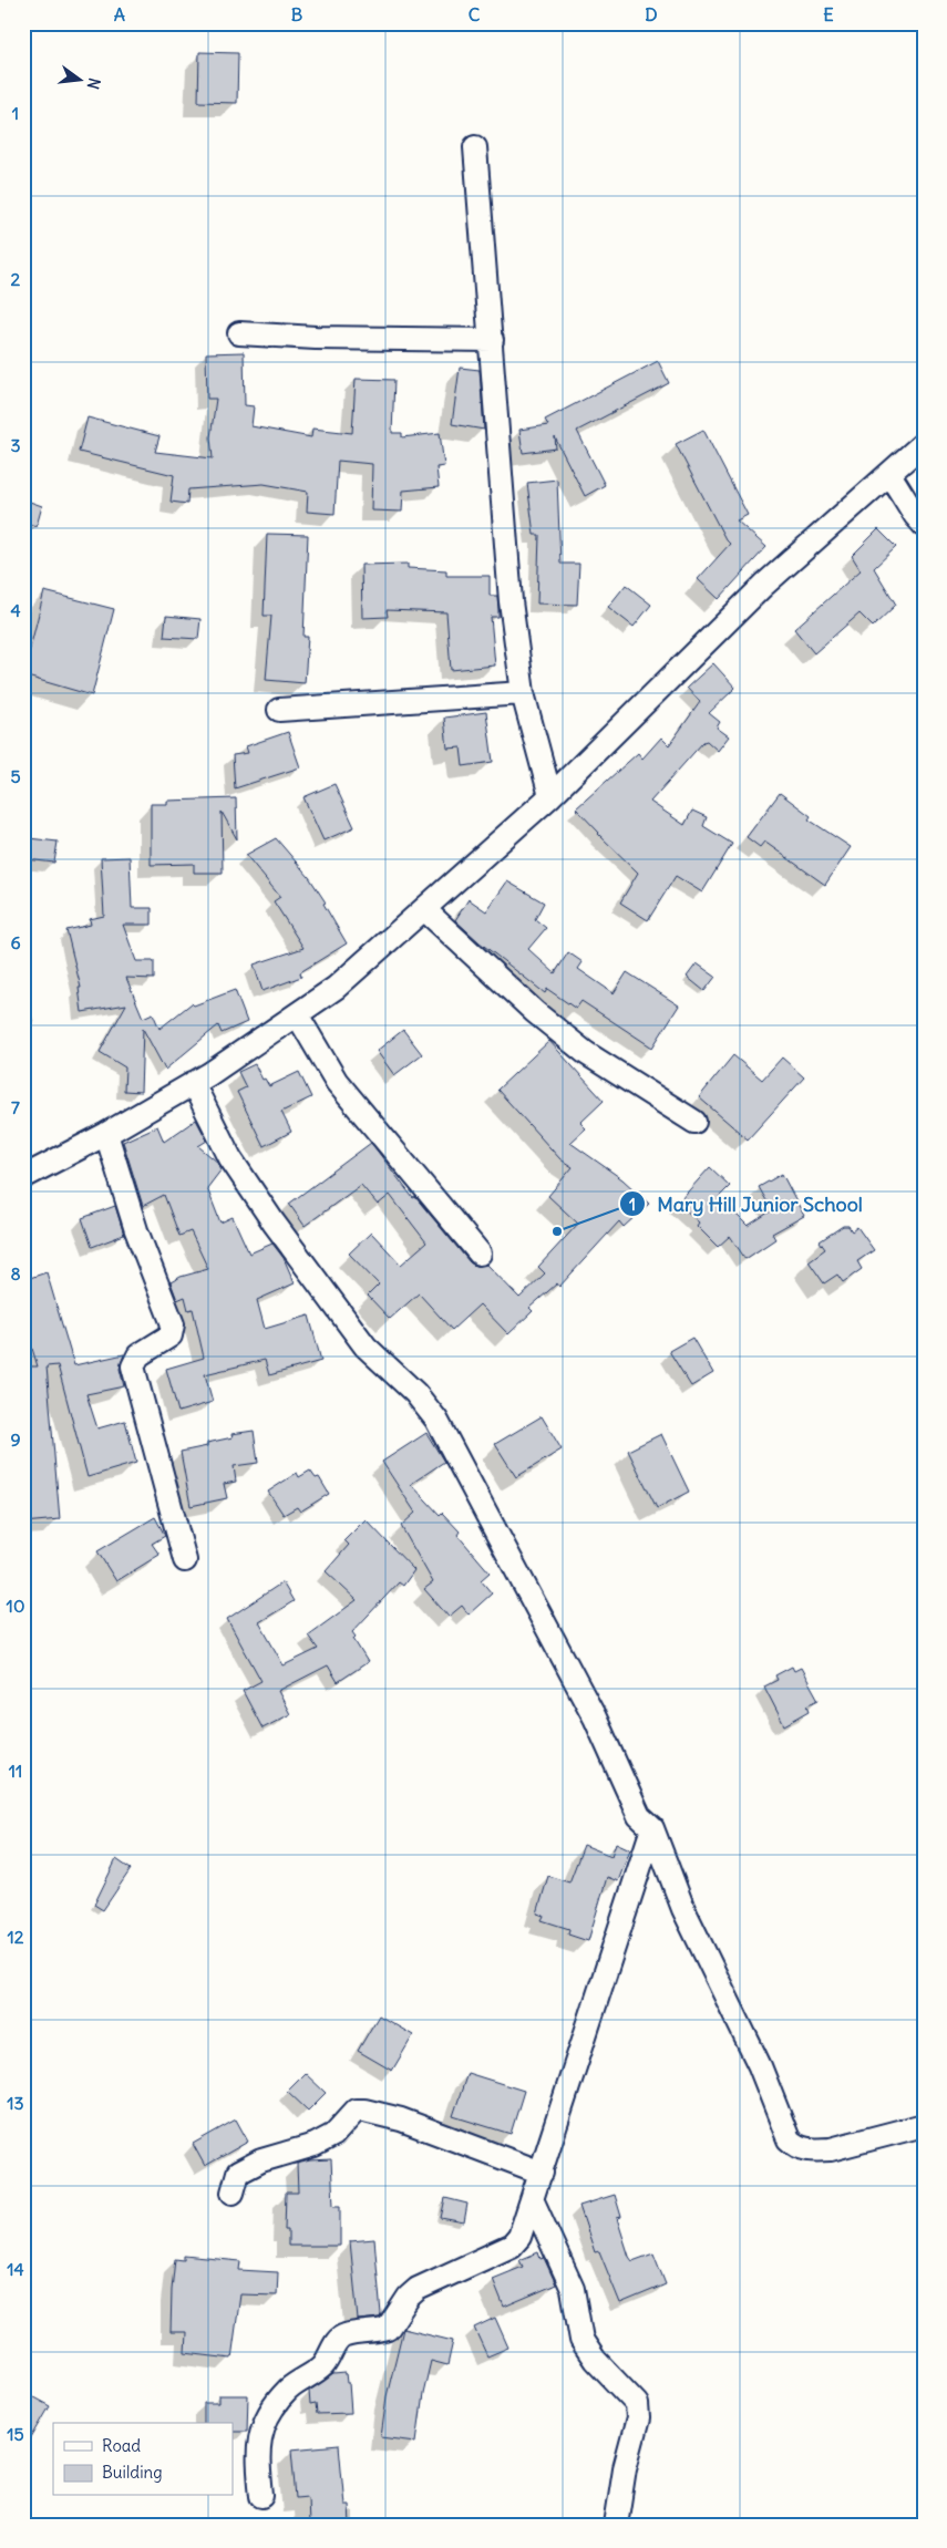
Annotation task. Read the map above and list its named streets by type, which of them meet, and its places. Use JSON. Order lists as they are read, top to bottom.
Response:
{
  "places": ["Mary Hill Junior School"],
  "legend": ["Road", "Building"],
  "north": "right",
  "grid": {
    "columns": [
      "A",
      "B",
      "C",
      "D",
      "E"
    ],
    "rows": [
      "1",
      "2",
      "3",
      "4",
      "5",
      "6",
      "7",
      "8",
      "9",
      "10",
      "11",
      "12",
      "13",
      "14",
      "15"
    ]
  }
}
